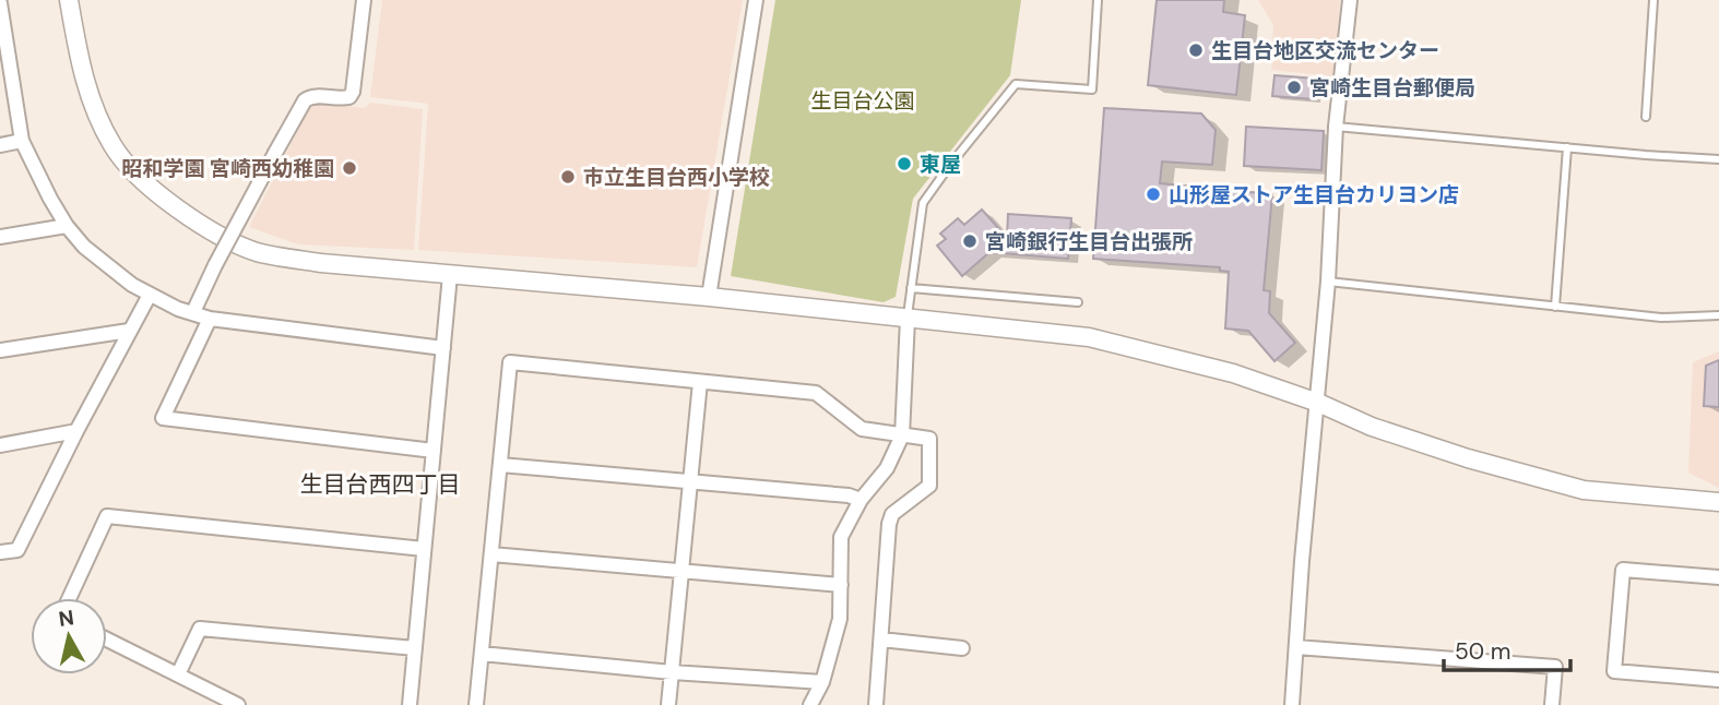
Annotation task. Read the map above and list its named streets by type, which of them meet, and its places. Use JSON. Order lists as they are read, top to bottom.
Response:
{
  "districts": ["生目台西四丁目"],
  "parks": ["生目台公園"],
  "places": [
    "生目台地区交流センター",
    "宮崎生目台郵便局",
    "東屋",
    "昭和学園 宮崎西幼稚園",
    "市立生目台西小学校",
    "山形屋ストア生目台カリヨン店",
    "宮崎銀行生目台出張所"
  ],
  "scale_bar": "50 m",
  "north": "top"
}
